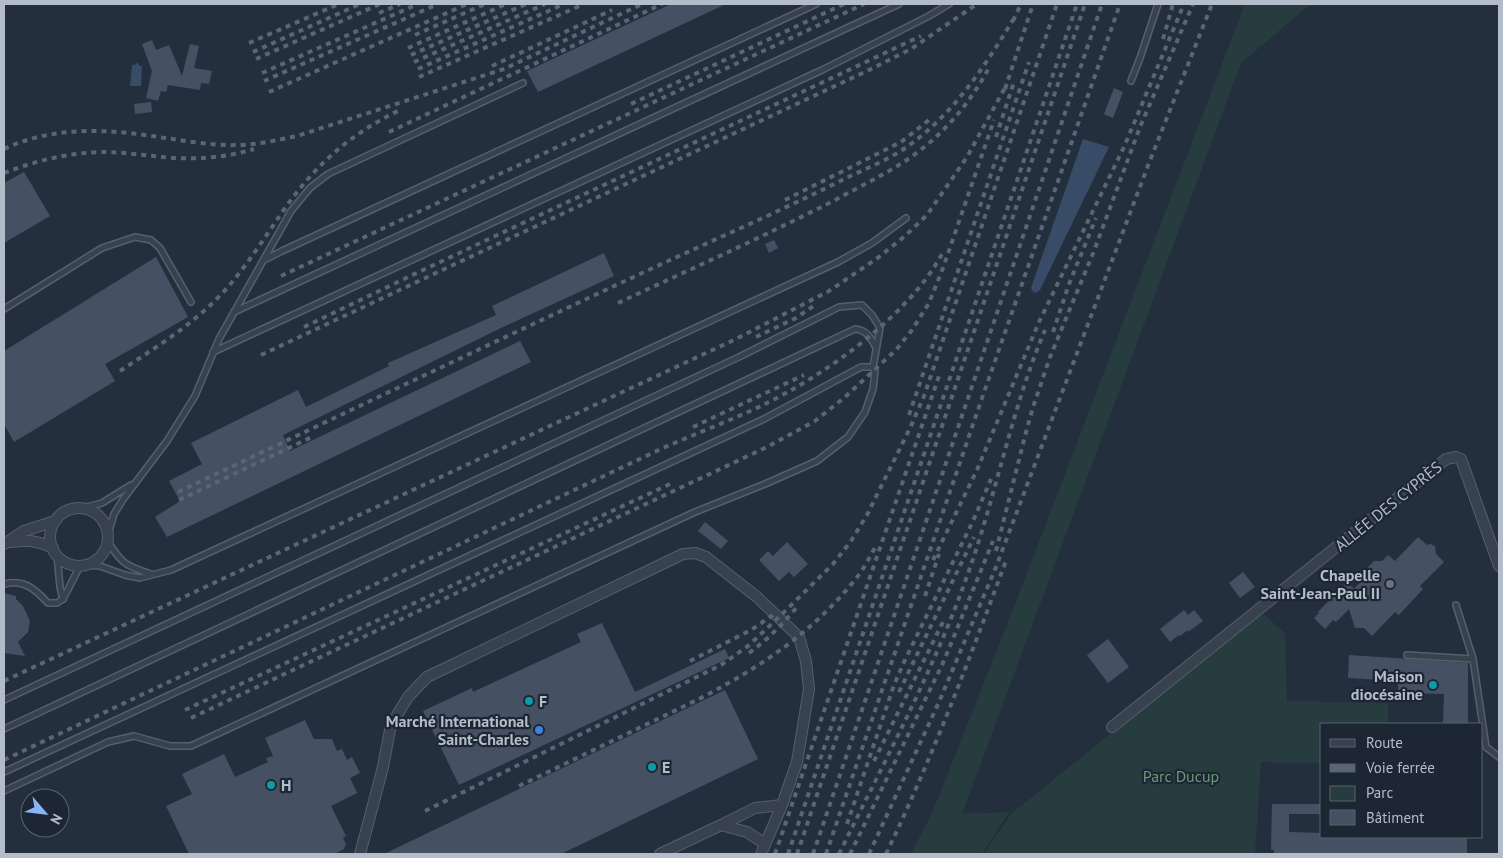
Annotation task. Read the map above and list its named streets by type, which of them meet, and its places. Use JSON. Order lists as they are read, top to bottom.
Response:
{
  "streets": {
    "street": ["ALLÉE DES CYPRÈS"]
  },
  "parks": ["Parc Ducup"],
  "places": [
    "Chapelle Saint-Jean-Paul II",
    "Maison diocésaine",
    "F",
    "Marché International Saint-Charles",
    "E",
    "H"
  ],
  "legend": [
    "Route",
    "Voie ferrée",
    "Parc",
    "Bâtiment"
  ],
  "north": "bottom right"
}
